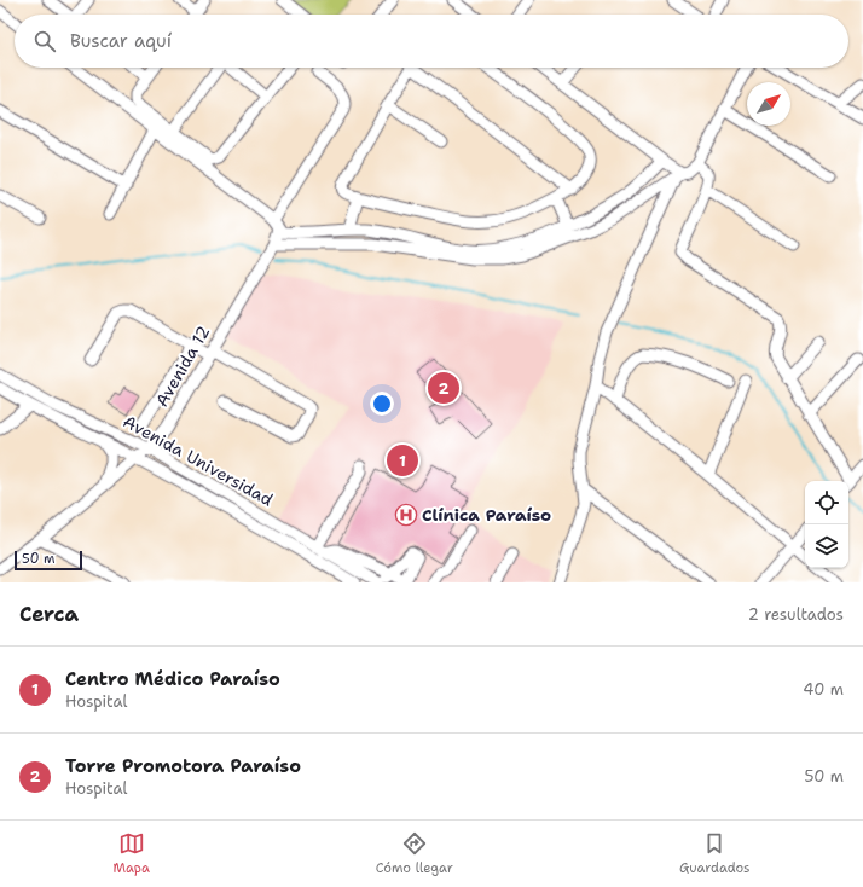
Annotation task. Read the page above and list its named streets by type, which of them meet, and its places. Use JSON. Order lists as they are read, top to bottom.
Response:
{
  "streets": {
    "street": ["Avenida 12", "Avenida Universidad"]
  },
  "crossings": [
    ["Avenida 12", "Avenida Universidad"]
  ],
  "places": {
    "hospital": ["Clínica Paraíso"]
  },
  "scale_bar": "50 m",
  "north": "top right",
  "page": {
    "search": "Buscar aquí",
    "pins": ["2", "1"],
    "scale": "50 m",
    "heading": ["Cerca", "2 resultados"],
    "list": [
      {
        "mark": "1",
        "name": "Centro Médico Paraíso",
        "note": "Hospital",
        "value": "40 m"
      },
      {
        "mark": "2",
        "name": "Torre Promotora Paraíso",
        "note": "Hospital",
        "value": "50 m"
      }
    ],
    "nav": ["Mapa", "Cómo llegar", "Guardados"]
  }
}
